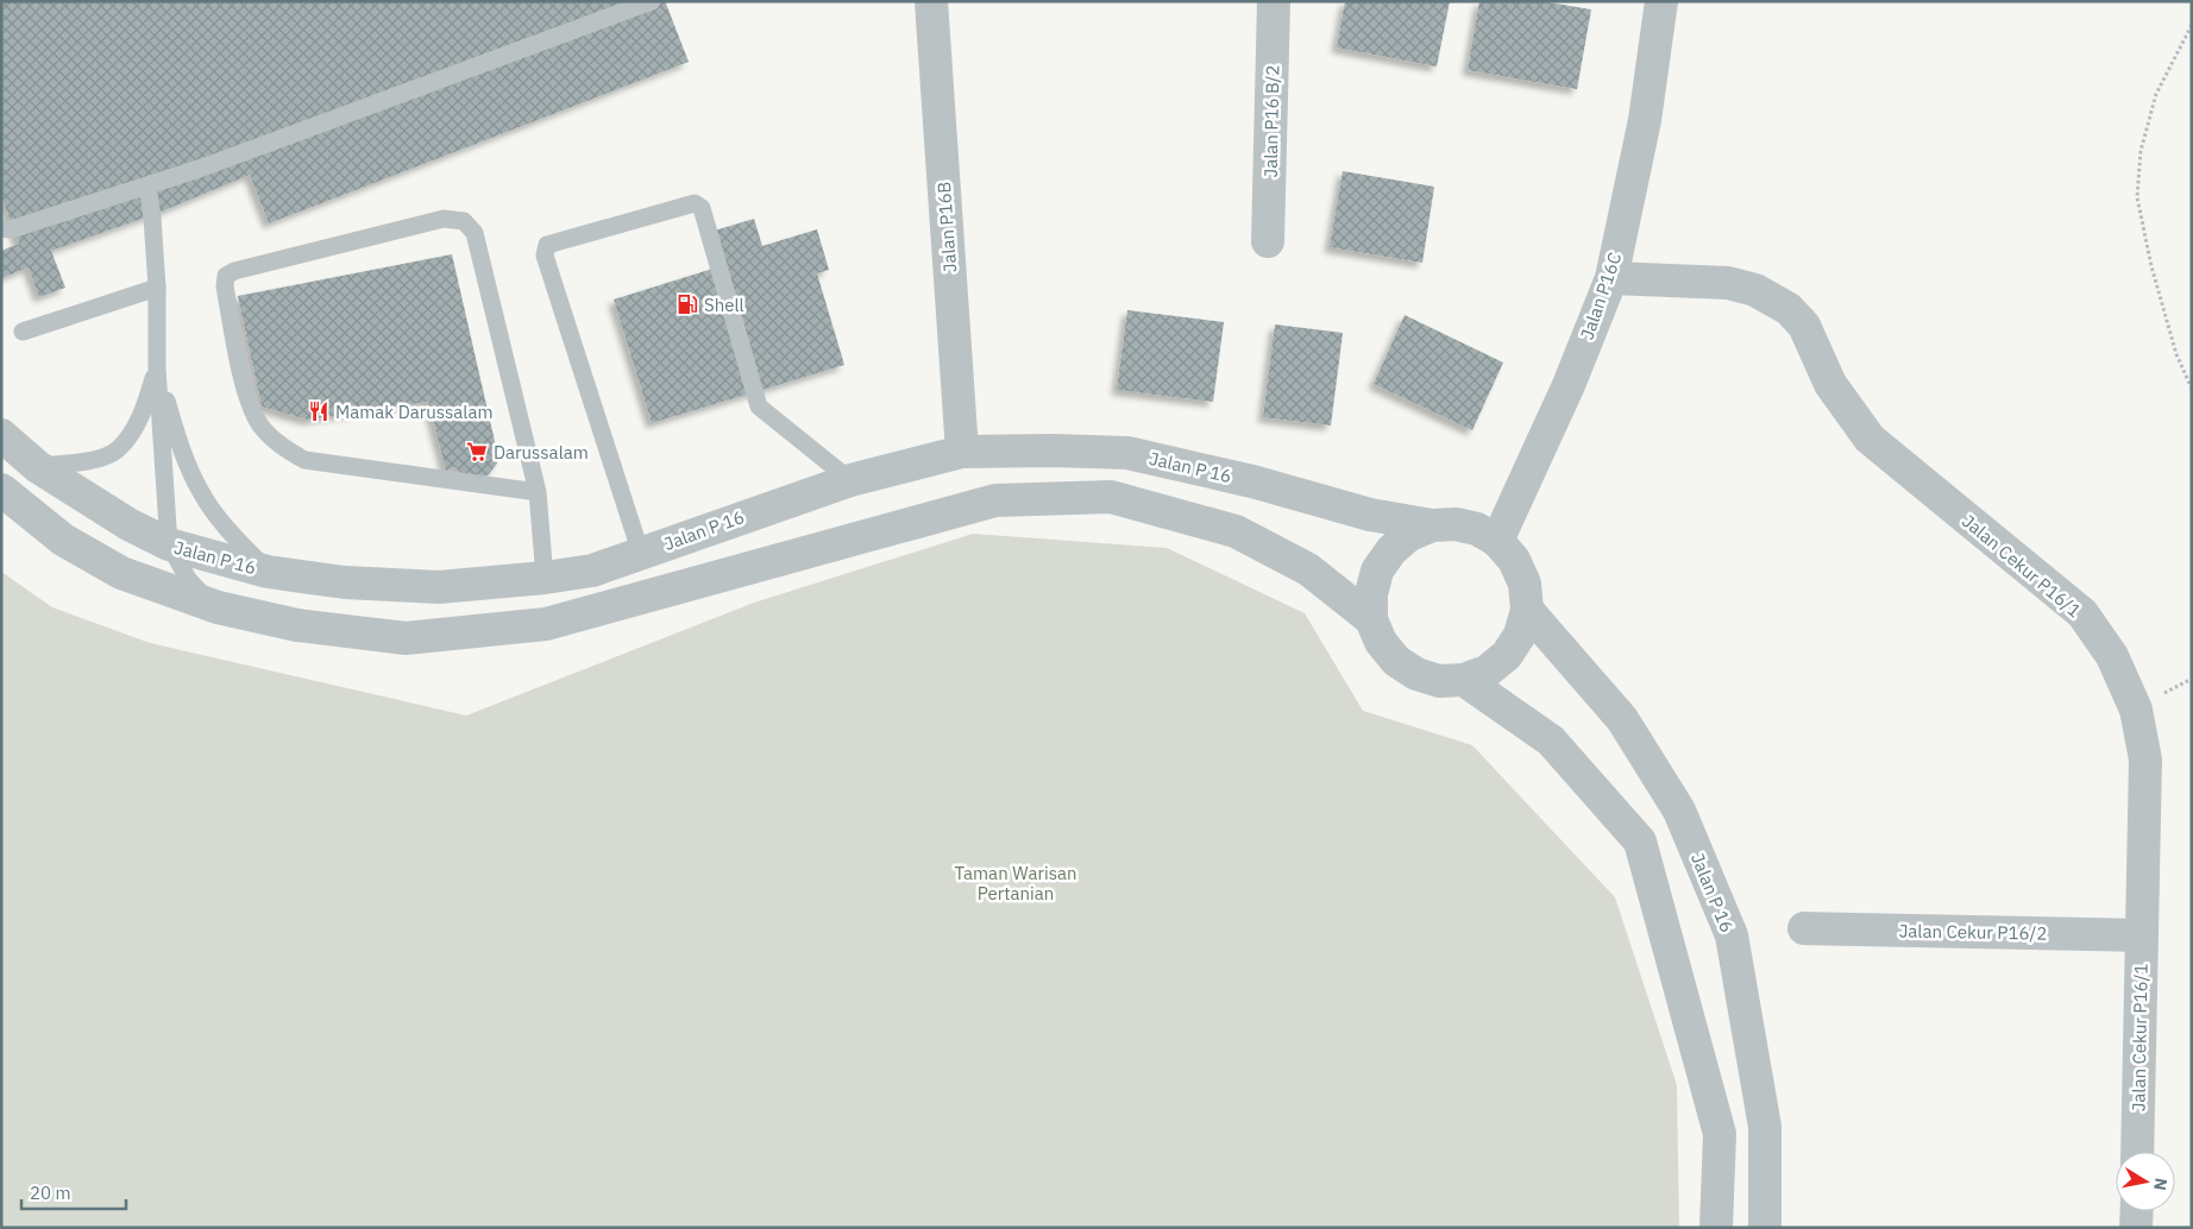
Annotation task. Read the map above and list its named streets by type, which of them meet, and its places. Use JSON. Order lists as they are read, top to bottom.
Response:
{
  "streets": {
    "street": [
      "Jalan P16 B/2",
      "Jalan P16B",
      "Jalan P16C",
      "Jalan P 16",
      "Jalan Cekur P16/1",
      "Jalan Cekur P16/2"
    ]
  },
  "crossings": [
    ["Jalan P16B", "Jalan P 16"],
    ["Jalan P16C", "Jalan P 16"],
    ["Jalan P16C", "Jalan Cekur P16/1"],
    ["Jalan Cekur P16/1", "Jalan Cekur P16/2"]
  ],
  "parks": ["Taman Warisan Pertanian"],
  "places": {
    "fuel station": ["Shell"],
    "restaurant": ["Mamak Darussalam"],
    "supermarket": ["Darussalam"]
  },
  "scale_bar": "20 m",
  "north": "right"
}
